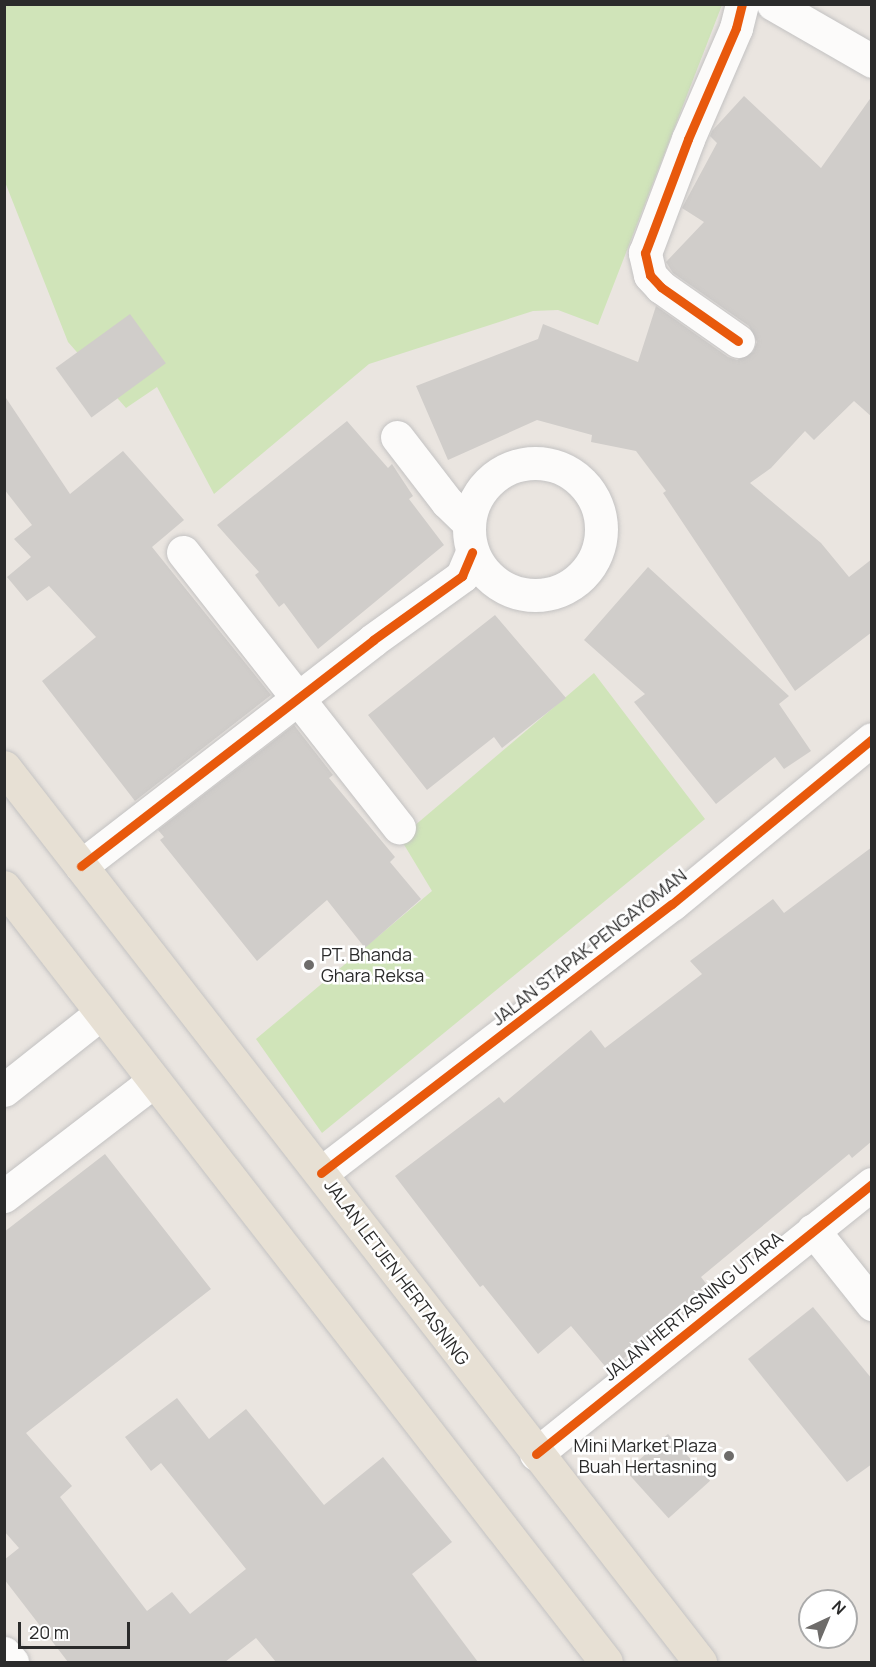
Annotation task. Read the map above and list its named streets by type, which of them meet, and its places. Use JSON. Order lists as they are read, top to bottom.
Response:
{
  "streets": {
    "main road": ["JALAN LETJEN HERTASNING"],
    "street": ["JALAN STAPAK PENGAYOMAN", "JALAN HERTASNING UTARA"]
  },
  "crossings": [
    ["JALAN STAPAK PENGAYOMAN", "JALAN LETJEN HERTASNING"],
    ["JALAN LETJEN HERTASNING", "JALAN HERTASNING UTARA"]
  ],
  "places": ["PT. Bhanda Ghara Reksa", "Mini Market Plaza Buah Hertasning"],
  "scale_bar": "20 m",
  "north": "top right"
}
